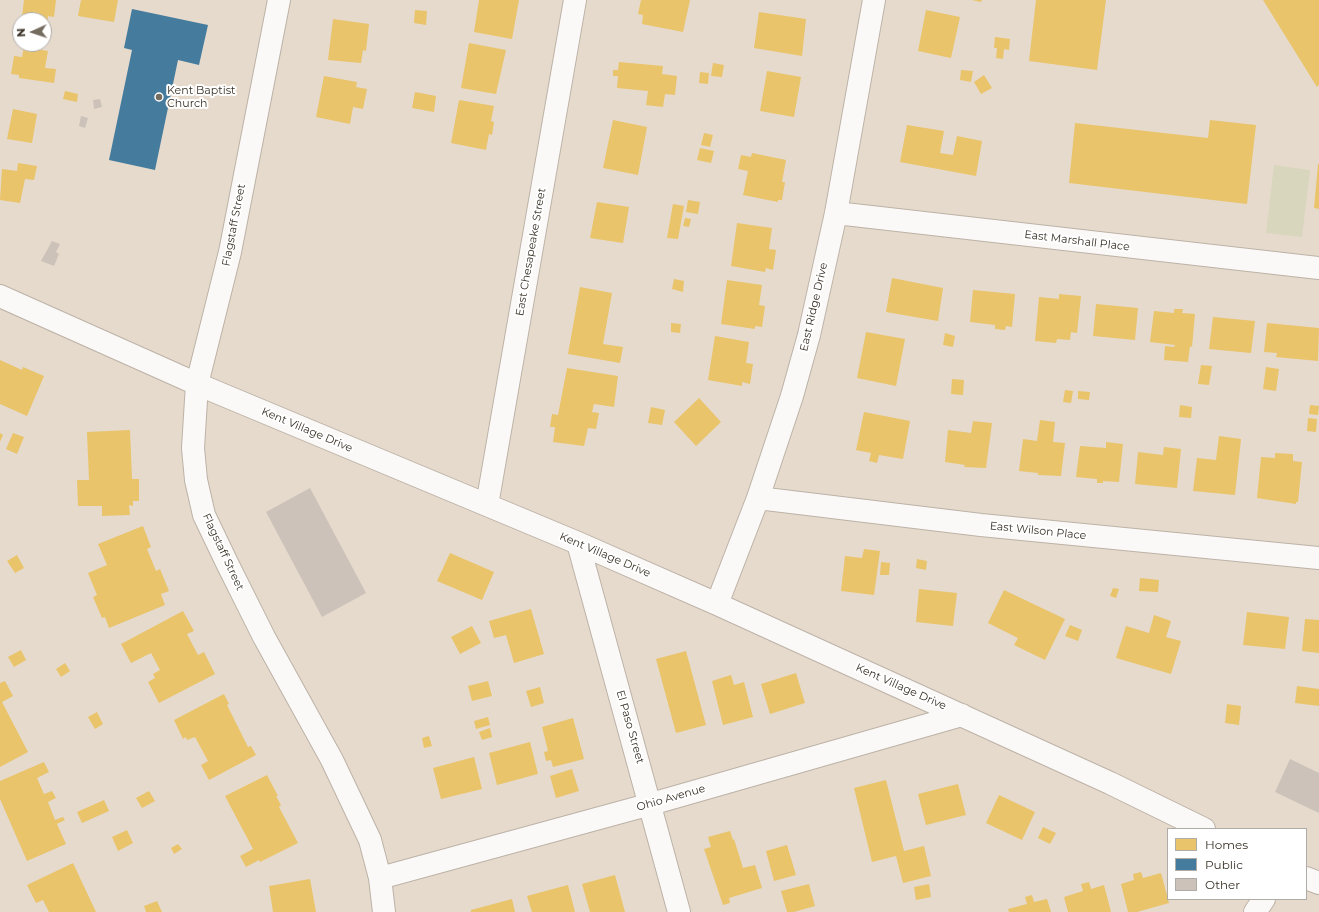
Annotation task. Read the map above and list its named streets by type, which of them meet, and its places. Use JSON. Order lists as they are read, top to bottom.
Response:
{
  "streets": {
    "street": [
      "Flagstaff Street",
      "East Marshall Place",
      "East Chesapeake Street",
      "East Ridge Drive",
      "Kent Village Drive",
      "East Wilson Place",
      "El Paso Street",
      "Ohio Avenue"
    ]
  },
  "crossings": [
    ["Flagstaff Street", "Kent Village Drive"],
    ["Flagstaff Street", "Ohio Avenue"],
    ["East Marshall Place", "East Ridge Drive"],
    ["East Chesapeake Street", "Kent Village Drive"],
    ["East Ridge Drive", "Kent Village Drive"],
    ["East Ridge Drive", "East Wilson Place"],
    ["Kent Village Drive", "El Paso Street"],
    ["Kent Village Drive", "Ohio Avenue"],
    ["El Paso Street", "Ohio Avenue"]
  ],
  "places": ["Kent Baptist Church"],
  "legend": ["Homes", "Public", "Other"],
  "north": "left"
}
